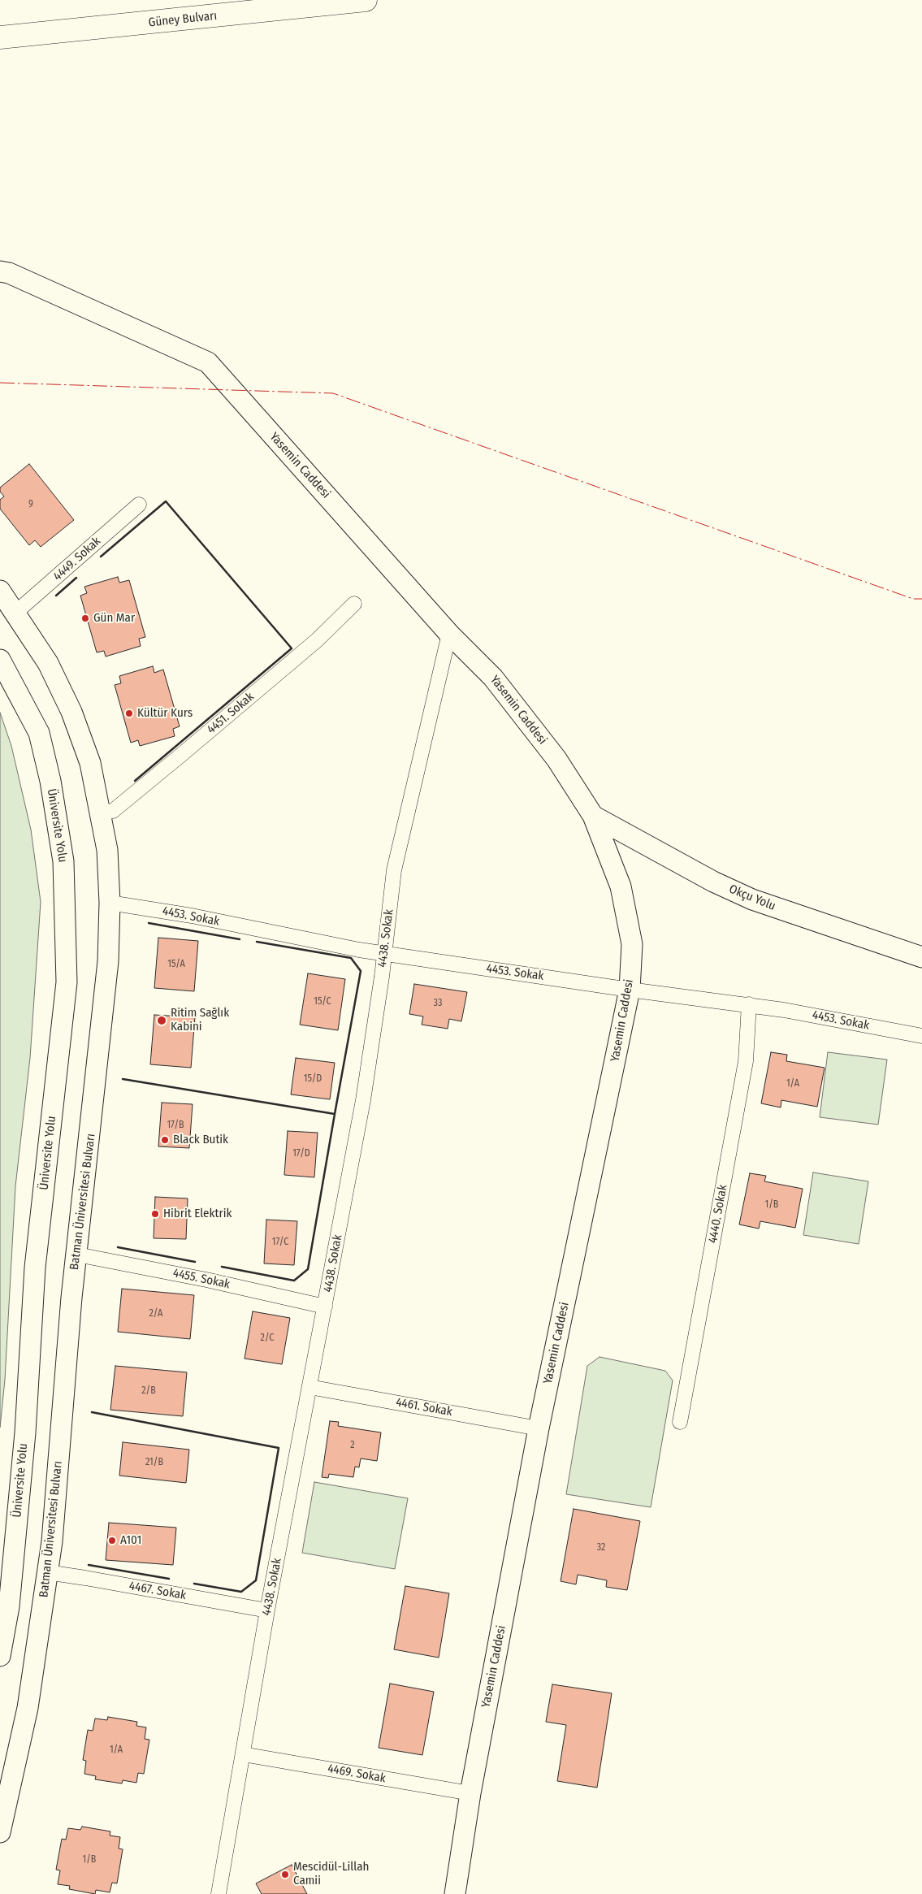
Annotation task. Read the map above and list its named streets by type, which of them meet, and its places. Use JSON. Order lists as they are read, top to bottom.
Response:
{
  "streets": {
    "highway": ["Güney Bulvarı"],
    "main road": [
      "Yasemin Caddesi",
      "Üniversite Yolu",
      "Okçu Yolu",
      "Batman Üniversitesi Bulvarı"
    ],
    "street": [
      "4449. Sokak",
      "4451. Sokak",
      "4453. Sokak",
      "4438. Sokak",
      "4440. Sokak",
      "4455. Sokak",
      "4461. Sokak",
      "4467. Sokak",
      "4469. Sokak"
    ]
  },
  "crossings": [
    ["Yasemin Caddesi", "Okçu Yolu"],
    ["Yasemin Caddesi", "4453. Sokak"],
    ["Yasemin Caddesi", "4438. Sokak"],
    ["Yasemin Caddesi", "4461. Sokak"],
    ["Yasemin Caddesi", "4469. Sokak"],
    ["4449. Sokak", "Batman Üniversitesi Bulvarı"],
    ["4451. Sokak", "Batman Üniversitesi Bulvarı"],
    ["4453. Sokak", "4438. Sokak"],
    ["4453. Sokak", "Batman Üniversitesi Bulvarı"],
    ["4453. Sokak", "4440. Sokak"],
    ["4438. Sokak", "4455. Sokak"],
    ["4438. Sokak", "4461. Sokak"],
    ["4438. Sokak", "4467. Sokak"],
    ["4438. Sokak", "4469. Sokak"],
    ["Batman Üniversitesi Bulvarı", "4455. Sokak"],
    ["Batman Üniversitesi Bulvarı", "4467. Sokak"]
  ],
  "places": [
    "Gün Mar",
    "Kültür Kurs",
    "Ritim Sağlık Kabini",
    "Black Butik",
    "Hibrit Elektrik",
    "A101",
    "Mescidül-Lillah Camii"
  ],
  "house_numbers": [
    "9",
    "15/A",
    "15/C",
    "33",
    "15/D",
    "1/A",
    "17/B",
    "17/D",
    "1/B",
    "17/C",
    "2/A",
    "2/C",
    "2/B",
    "2",
    "21/B",
    "32",
    "1/A",
    "1/B"
  ]
}
